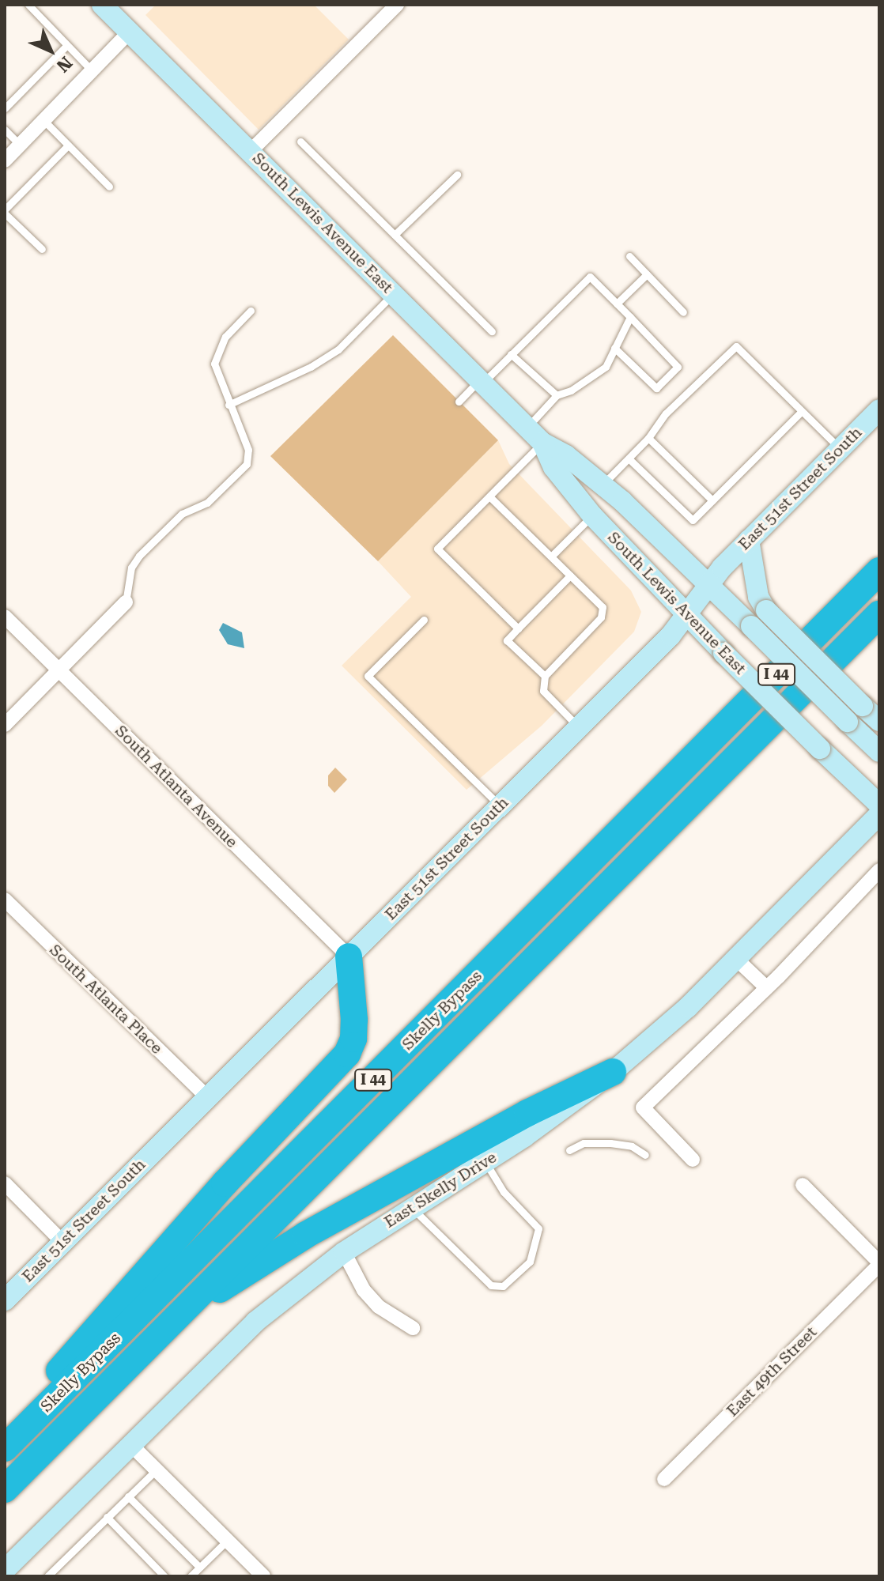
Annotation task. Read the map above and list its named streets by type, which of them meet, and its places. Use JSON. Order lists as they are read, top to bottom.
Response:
{
  "streets": {
    "highway": ["I 44", "Skelly Bypass"],
    "main road": ["South Lewis Avenue East", "East 51st Street South", "East Skelly Drive"],
    "street": ["South Atlanta Avenue", "South Atlanta Place", "East 49th Street"]
  },
  "crossings": [
    ["South Lewis Avenue East", "East 51st Street South"],
    ["East 51st Street South", "South Atlanta Avenue"],
    ["East 51st Street South", "South Atlanta Place"]
  ],
  "north": "bottom right"
}
